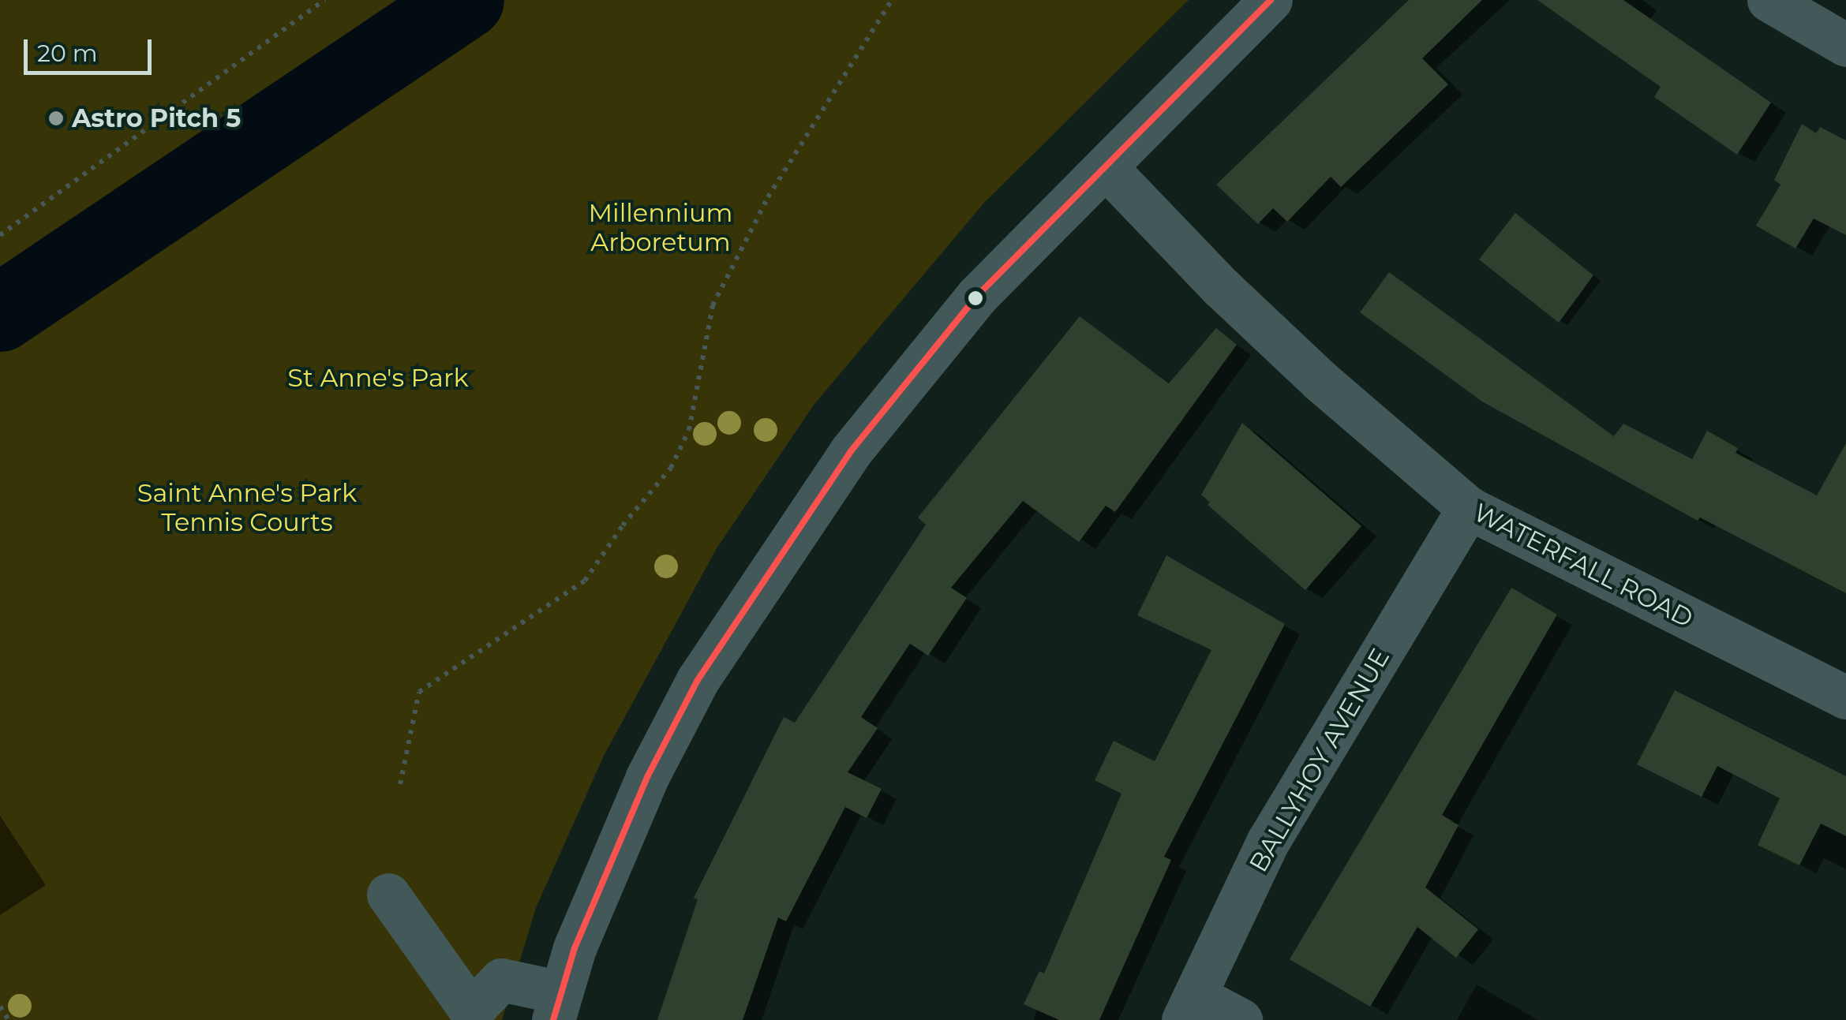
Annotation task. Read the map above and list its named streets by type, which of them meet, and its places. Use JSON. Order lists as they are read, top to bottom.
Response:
{
  "streets": {
    "street": ["WATERFALL ROAD", "BALLYHOY AVENUE"]
  },
  "crossings": [
    ["WATERFALL ROAD", "BALLYHOY AVENUE"]
  ],
  "parks": ["Millennium Arboretum", "St Anne's Park", "Saint Anne's Park Tennis Courts"],
  "places": ["Astro Pitch 5"],
  "scale_bar": "20 m"
}
